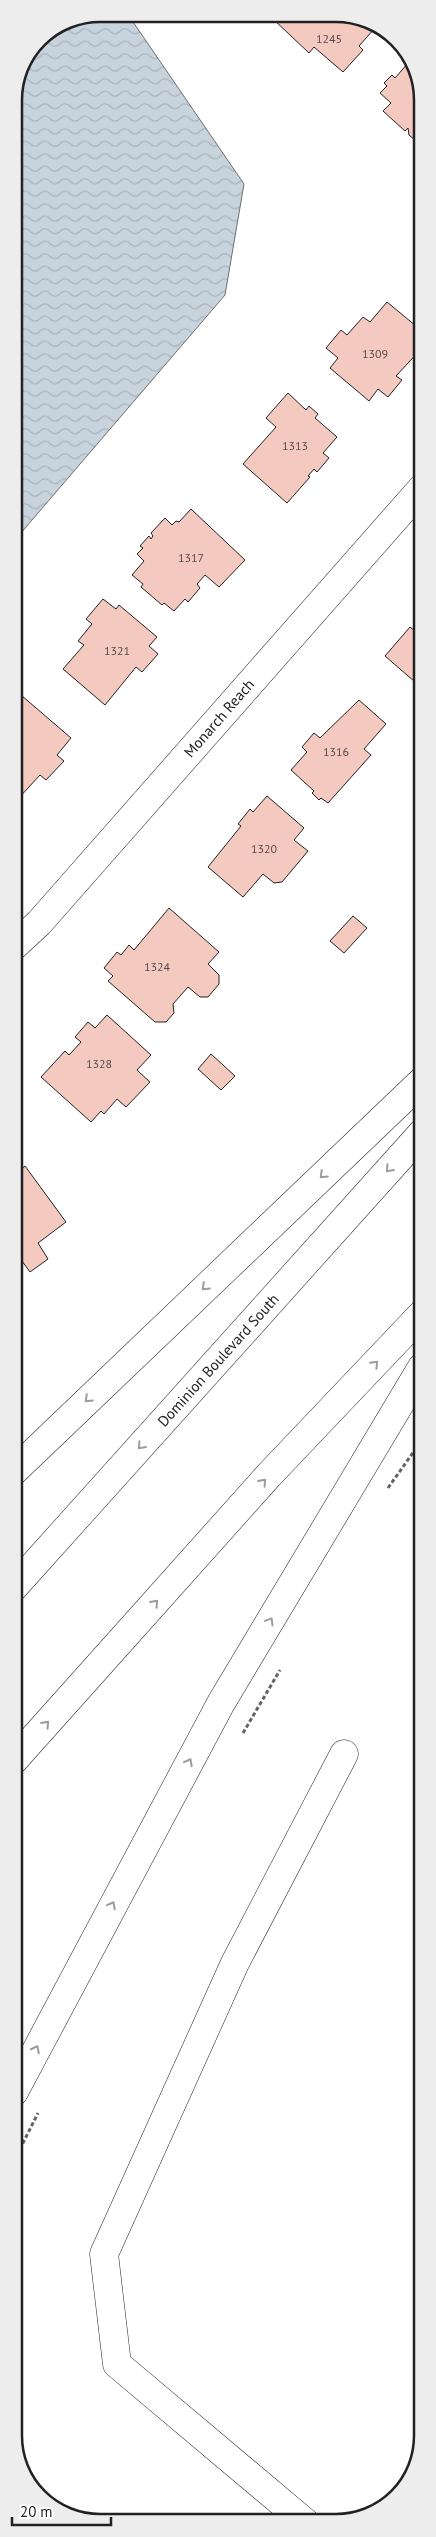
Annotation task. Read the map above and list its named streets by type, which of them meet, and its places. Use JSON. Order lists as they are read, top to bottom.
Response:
{
  "streets": {
    "main road": ["Monarch Reach", "Dominion Boulevard South"]
  },
  "house_numbers": [
    "1245",
    "1309",
    "1313",
    "1317",
    "1321",
    "1316",
    "1320",
    "1324",
    "1328"
  ],
  "scale_bar": "20 m"
}
